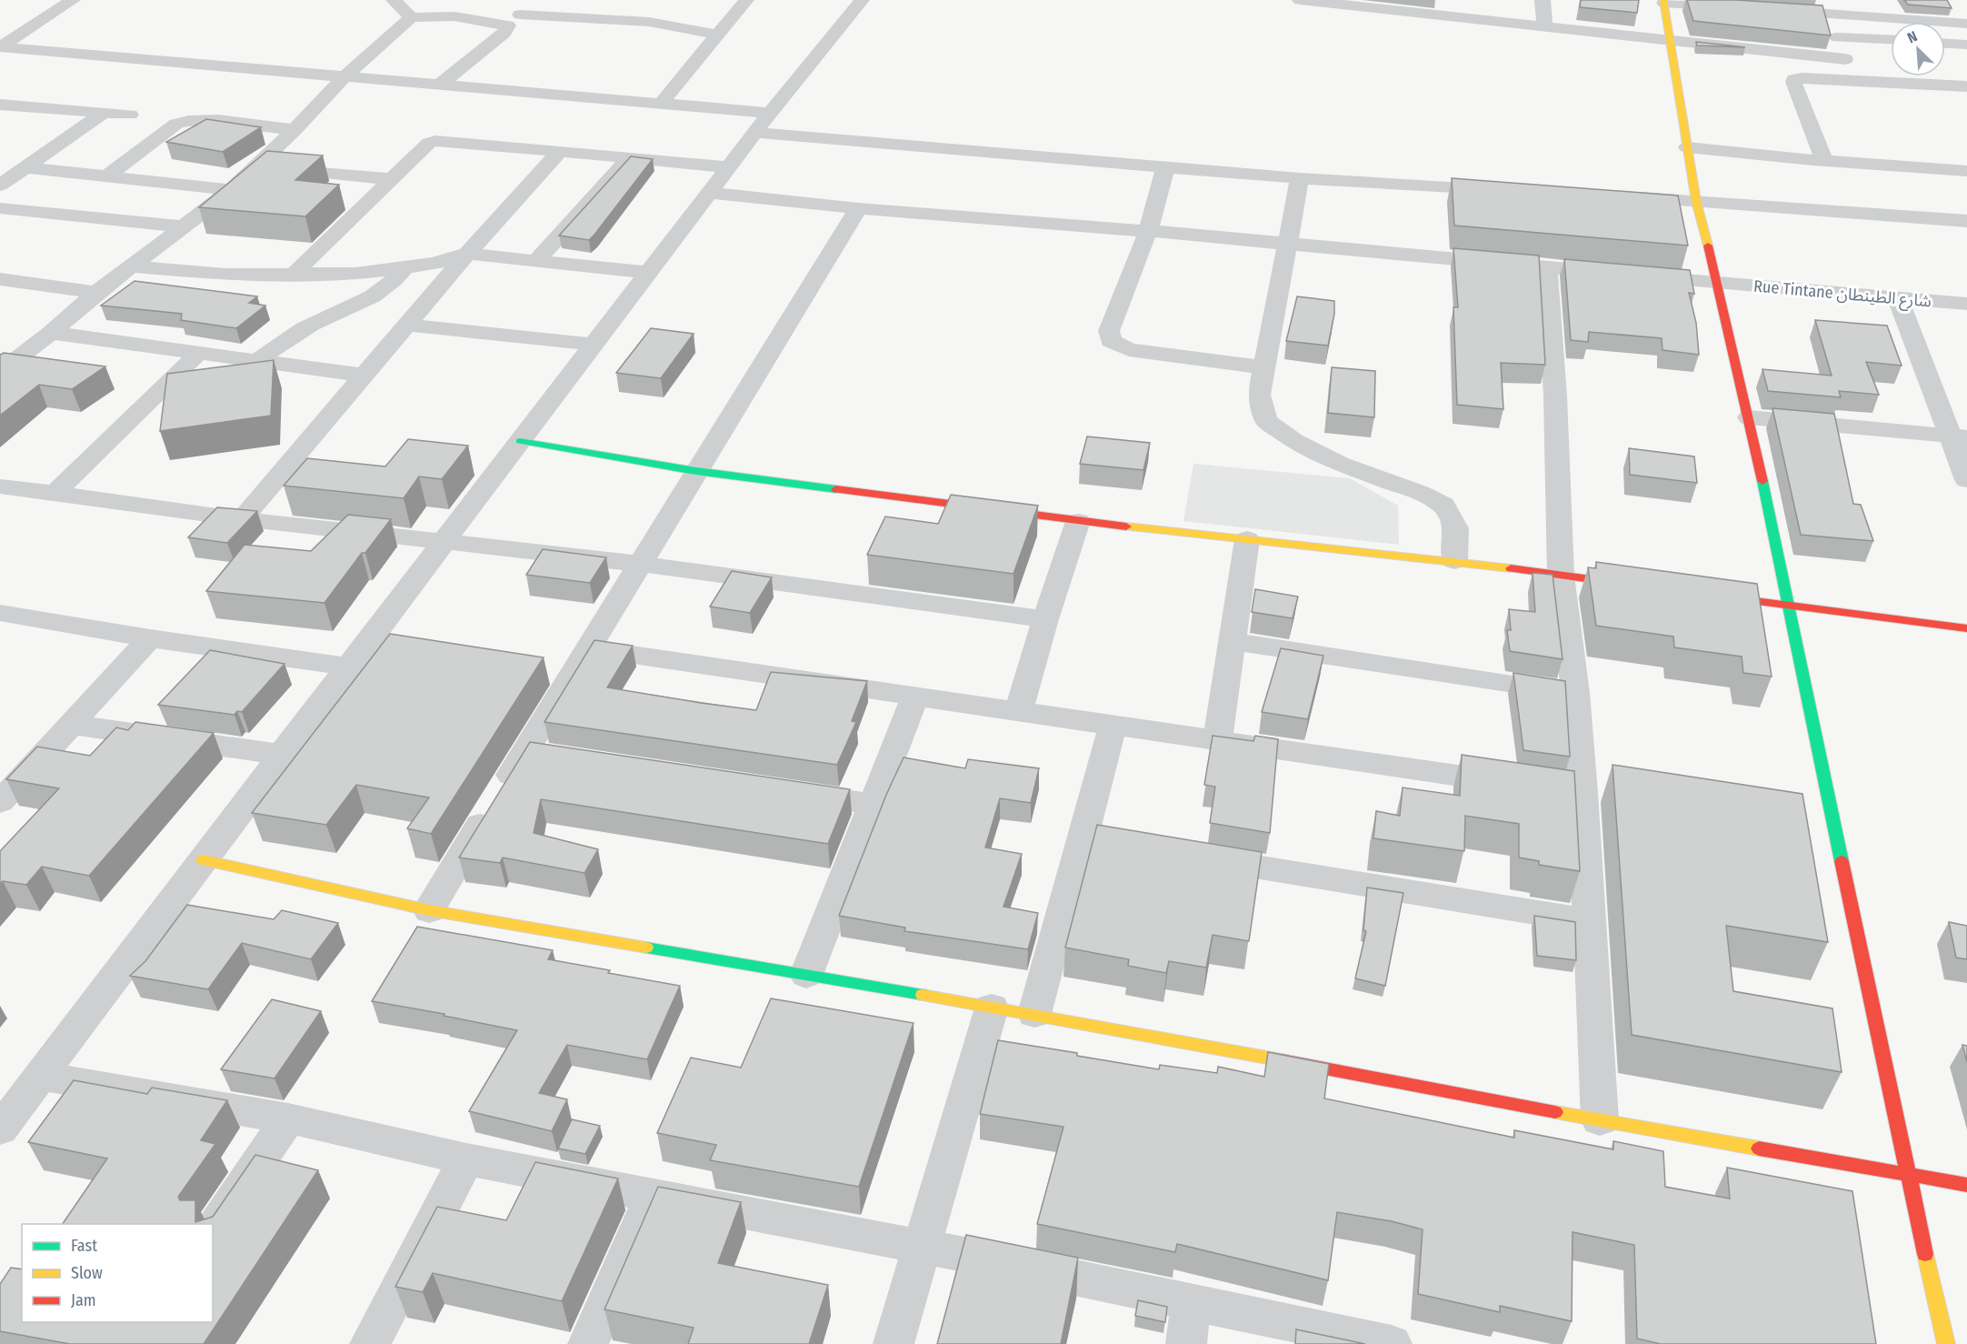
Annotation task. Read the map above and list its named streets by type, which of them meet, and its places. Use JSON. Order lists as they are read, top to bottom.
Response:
{
  "streets": {
    "street": ["Rue Tintane شارع الطينطان"]
  },
  "legend": ["Fast", "Slow", "Jam"],
  "north": "top left"
}
